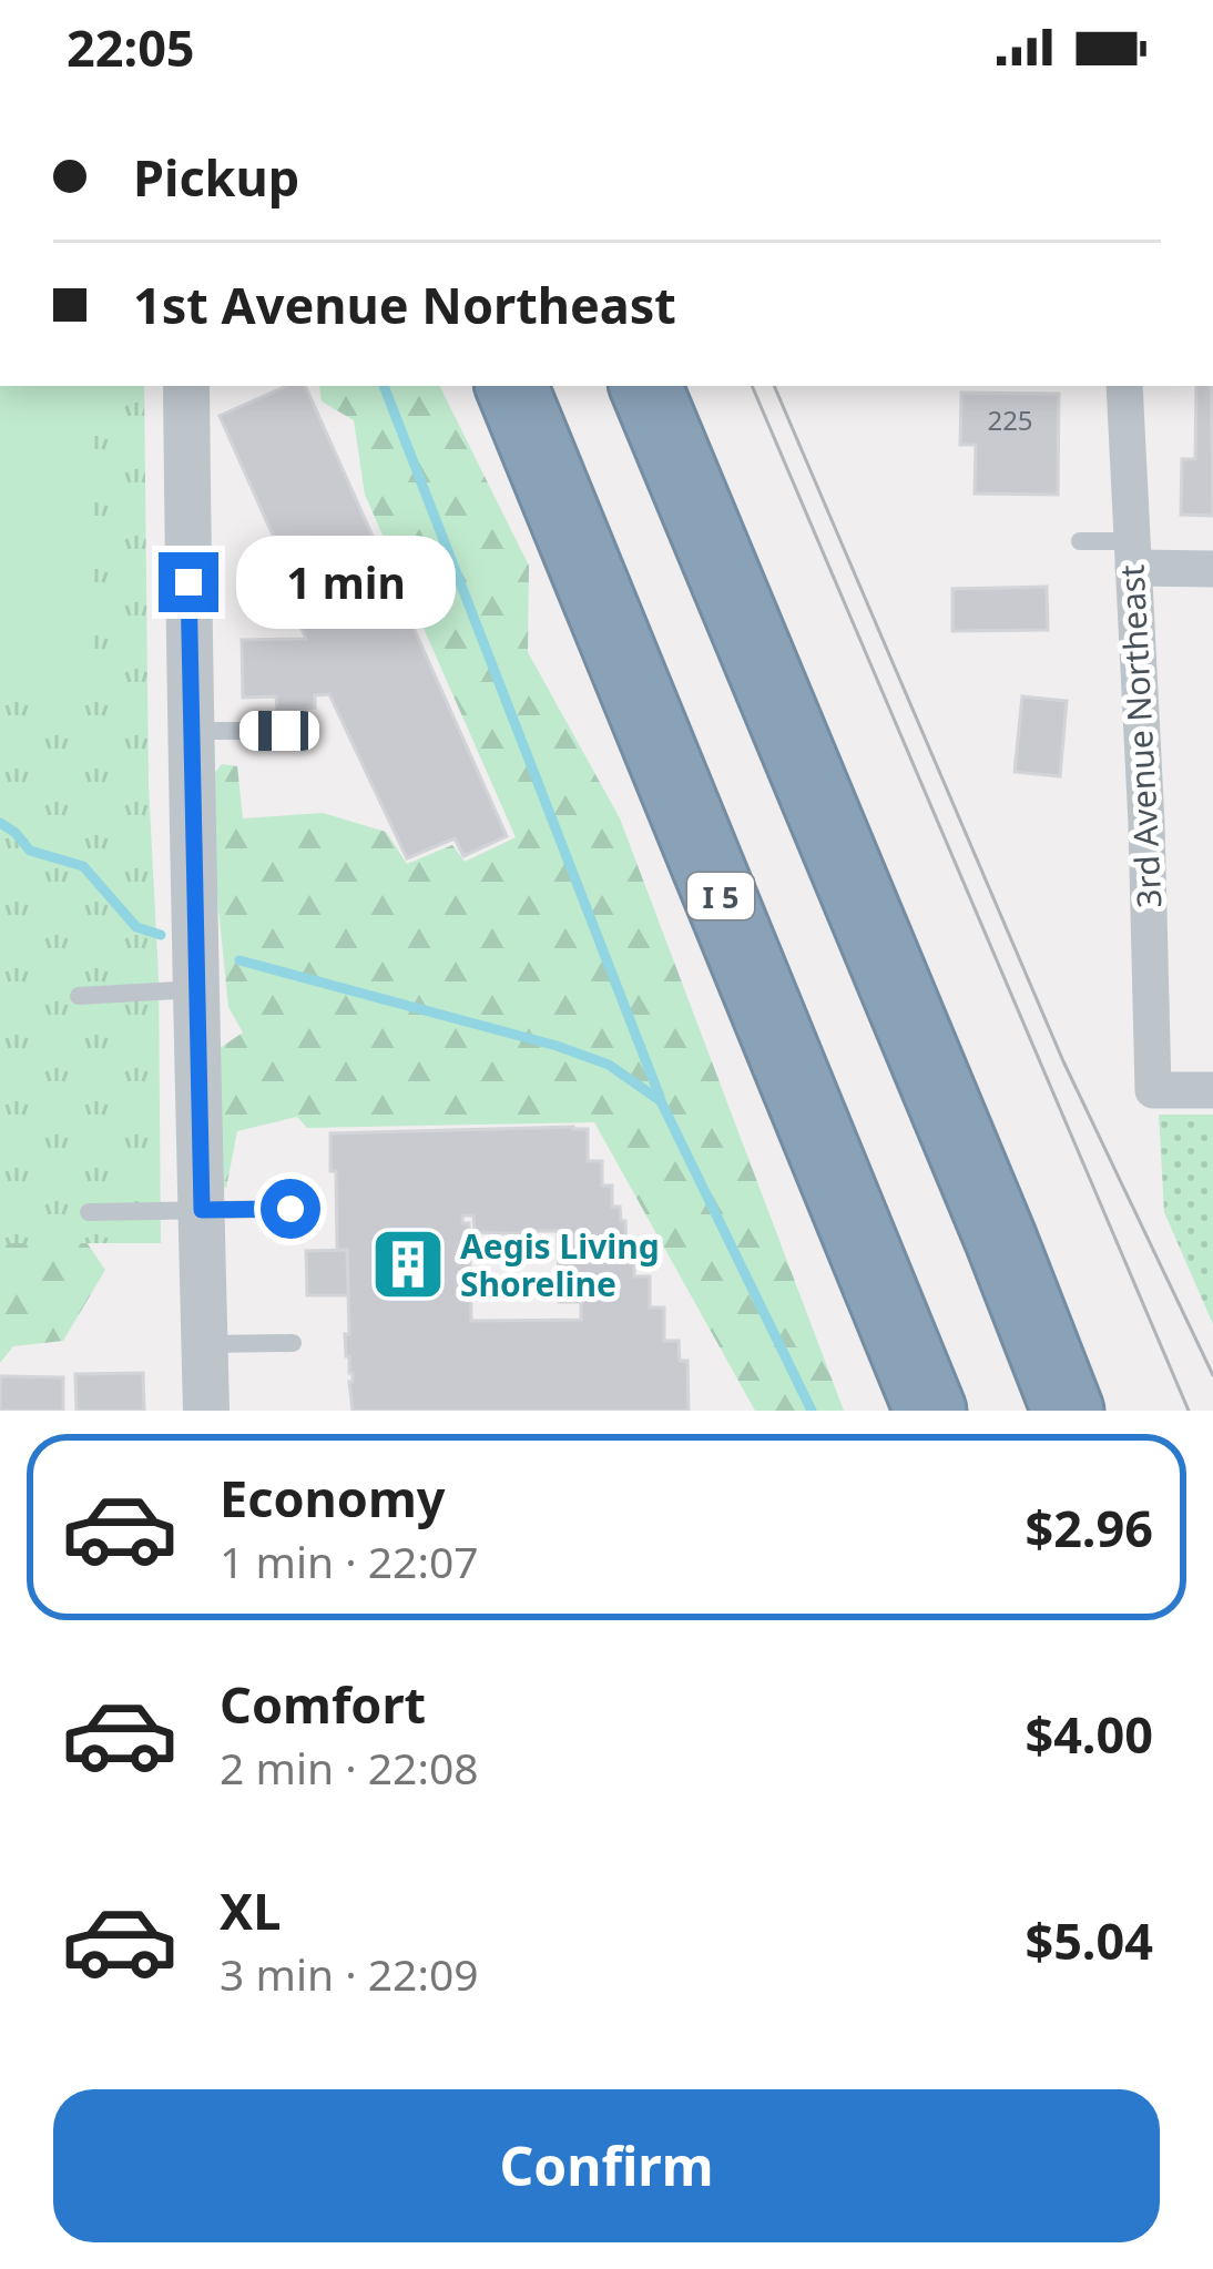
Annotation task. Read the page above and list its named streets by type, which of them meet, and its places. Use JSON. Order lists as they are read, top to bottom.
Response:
{
  "streets": {
    "highway": ["I 5"],
    "street": ["3rd Avenue Northeast"]
  },
  "places": {
    "building": ["Aegis Living Shoreline"]
  },
  "house_numbers": ["225"],
  "page": {
    "status": "22:05",
    "banner": ["Pickup", "1st Avenue Northeast"],
    "bubble": "1 min",
    "list": [
      {
        "name": "Economy",
        "note": "1 min · 22:07",
        "value": "$2.96"
      },
      {
        "name": "Comfort",
        "note": "2 min · 22:08",
        "value": "$4.00"
      },
      {
        "name": "XL",
        "note": "3 min · 22:09",
        "value": "$5.04"
      }
    ],
    "buttons": "Confirm"
  }
}
